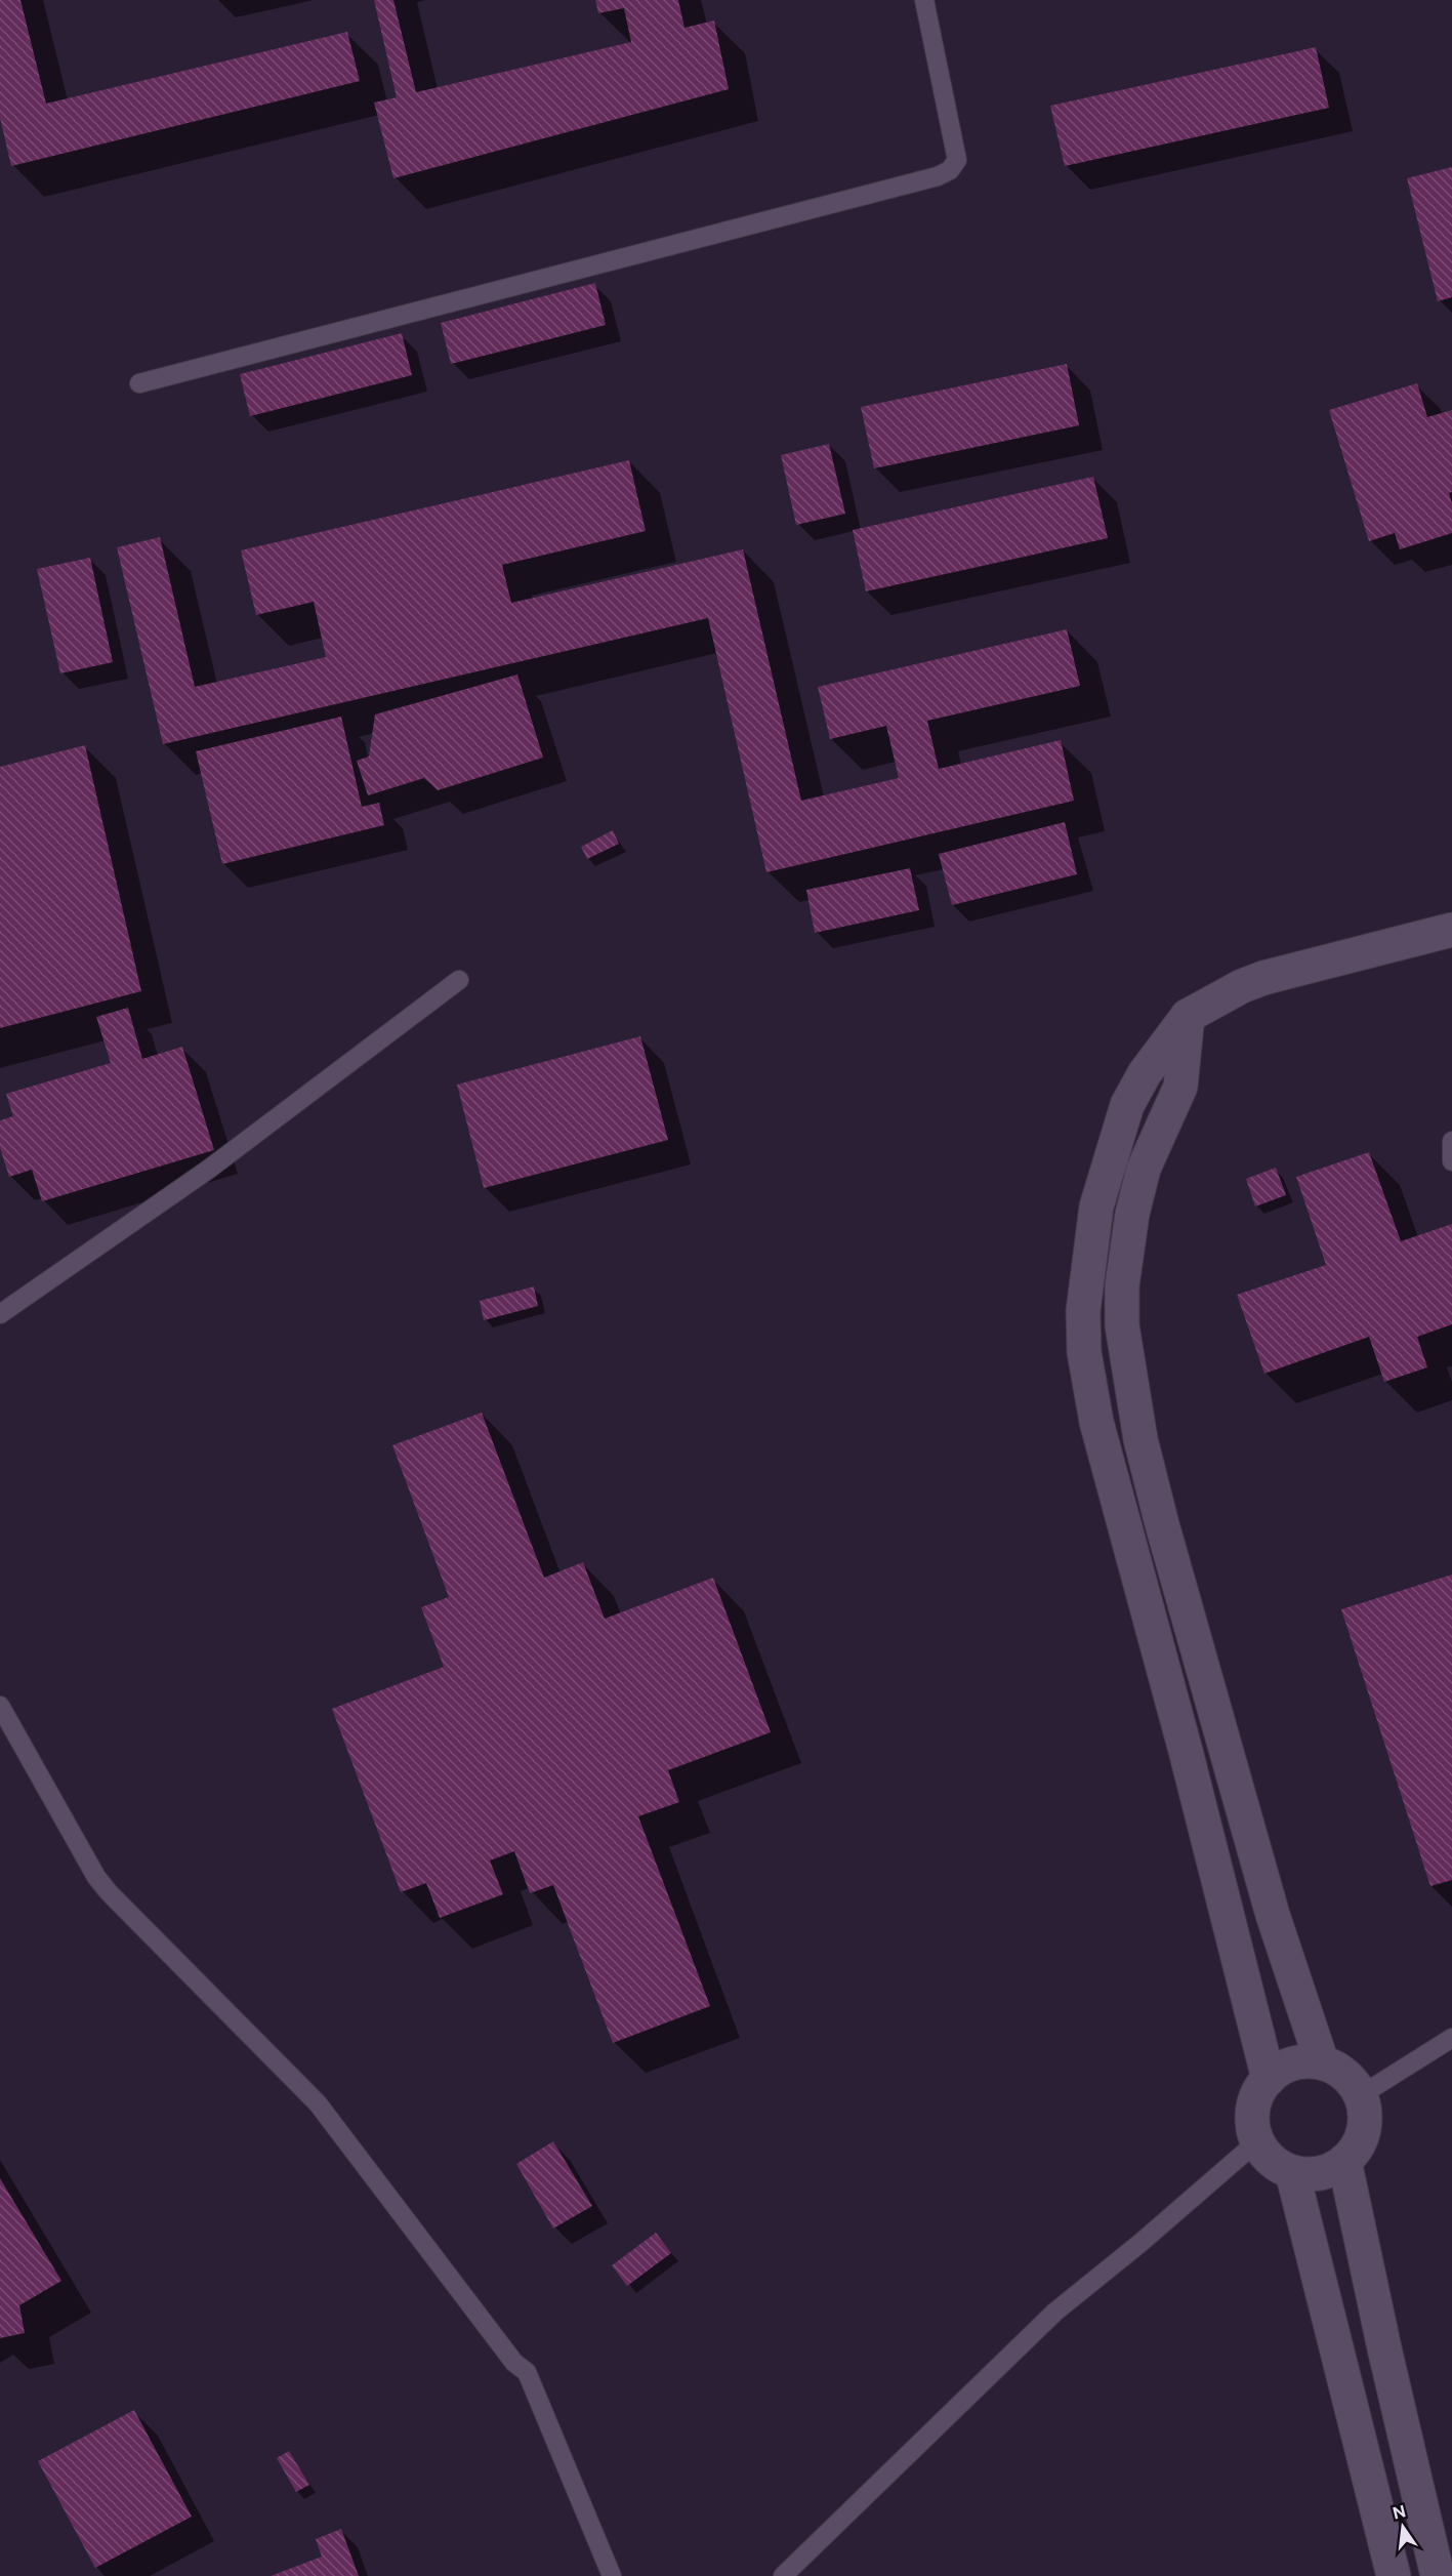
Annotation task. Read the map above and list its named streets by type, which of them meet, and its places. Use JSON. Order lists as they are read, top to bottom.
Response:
{
  "north": "top"
}
